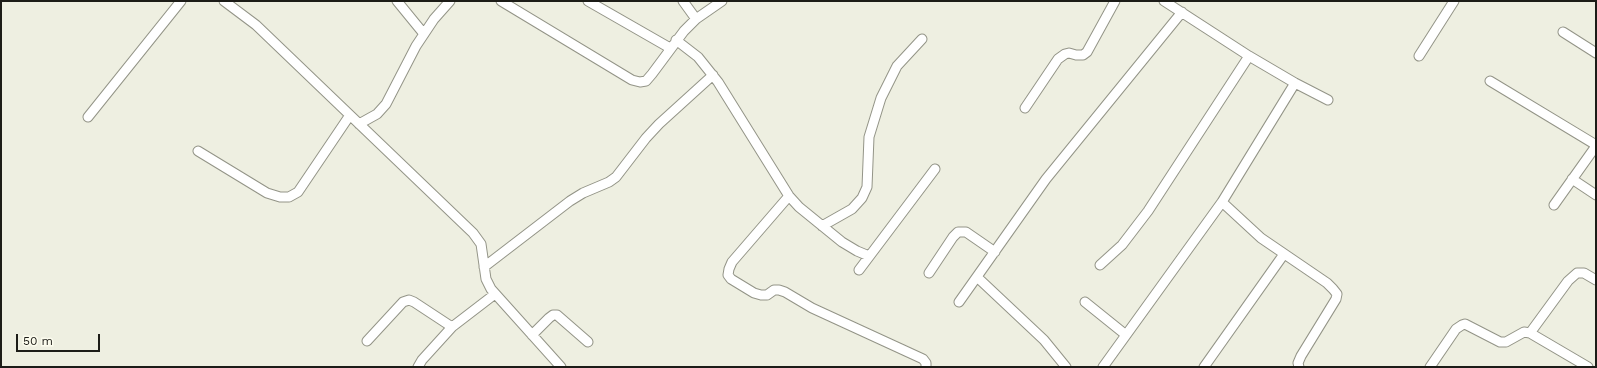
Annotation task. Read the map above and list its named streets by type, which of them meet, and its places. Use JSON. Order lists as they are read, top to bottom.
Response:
{
  "scale_bar": "50 m"
}
